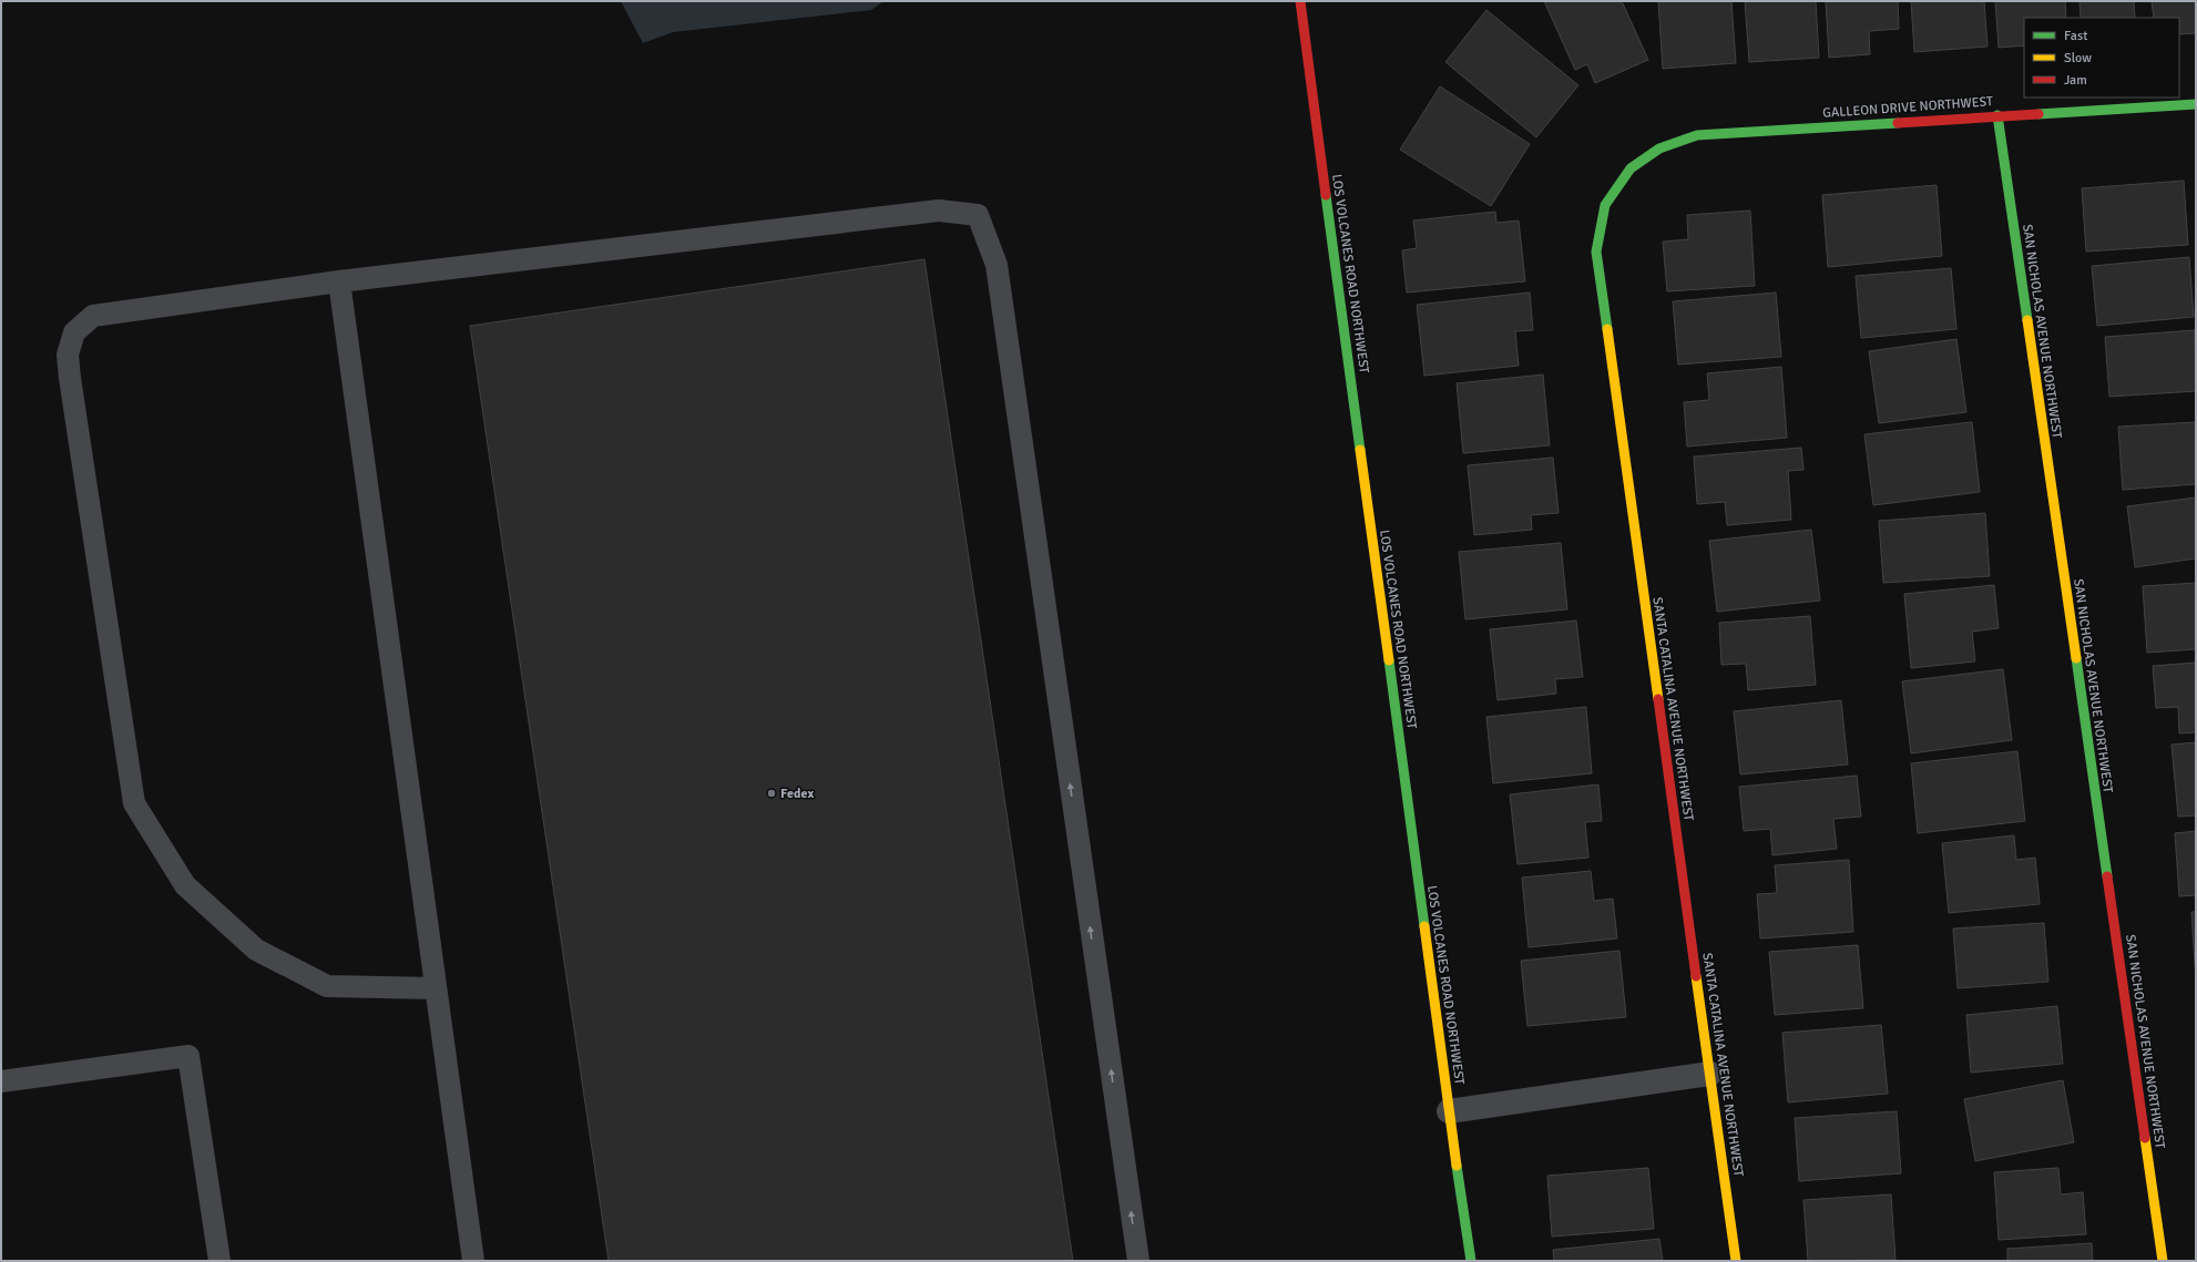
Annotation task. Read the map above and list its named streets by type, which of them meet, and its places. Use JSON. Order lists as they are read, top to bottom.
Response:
{
  "streets": {
    "street": [
      "GALLEON DRIVE NORTHWEST",
      "LOS VOLCANES ROAD NORTHWEST",
      "SAN NICHOLAS AVENUE NORTHWEST",
      "SANTA CATALINA AVENUE NORTHWEST"
    ]
  },
  "crossings": [
    ["GALLEON DRIVE NORTHWEST", "SAN NICHOLAS AVENUE NORTHWEST"],
    ["GALLEON DRIVE NORTHWEST", "SANTA CATALINA AVENUE NORTHWEST"]
  ],
  "places": ["Fedex"],
  "legend": ["Fast", "Slow", "Jam"]
}
